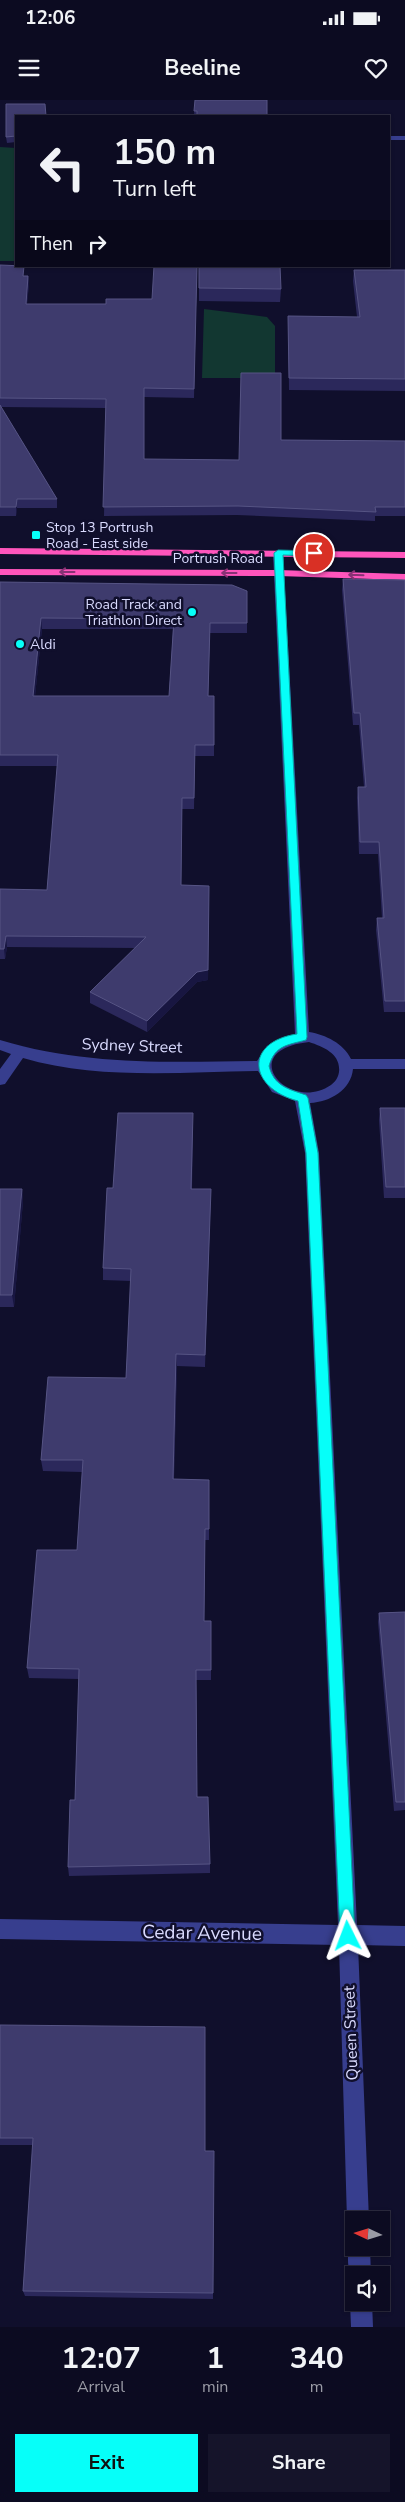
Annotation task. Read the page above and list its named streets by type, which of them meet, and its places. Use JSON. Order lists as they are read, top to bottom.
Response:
{
  "streets": {
    "highway": ["Portrush Road"],
    "street": ["Sydney Street", "Cedar Avenue", "Queen Street"]
  },
  "crossings": [
    ["Sydney Street", "Queen Street"],
    ["Cedar Avenue", "Queen Street"]
  ],
  "places": {
    "transit": ["Stop 13 Portrush Road - East side"],
    "other": ["Road Track and Triathlon Direct", "Aldi"]
  },
  "north": "left",
  "page": {
    "status": "12:06",
    "header": "Beeline",
    "turn": ["150 m", "Turn left"],
    "then": "Then",
    "eta": [
      "12:07",
      "Arrival",
      "1",
      "min",
      "340",
      "m"
    ],
    "buttons": ["Exit", "Share"]
  }
}
